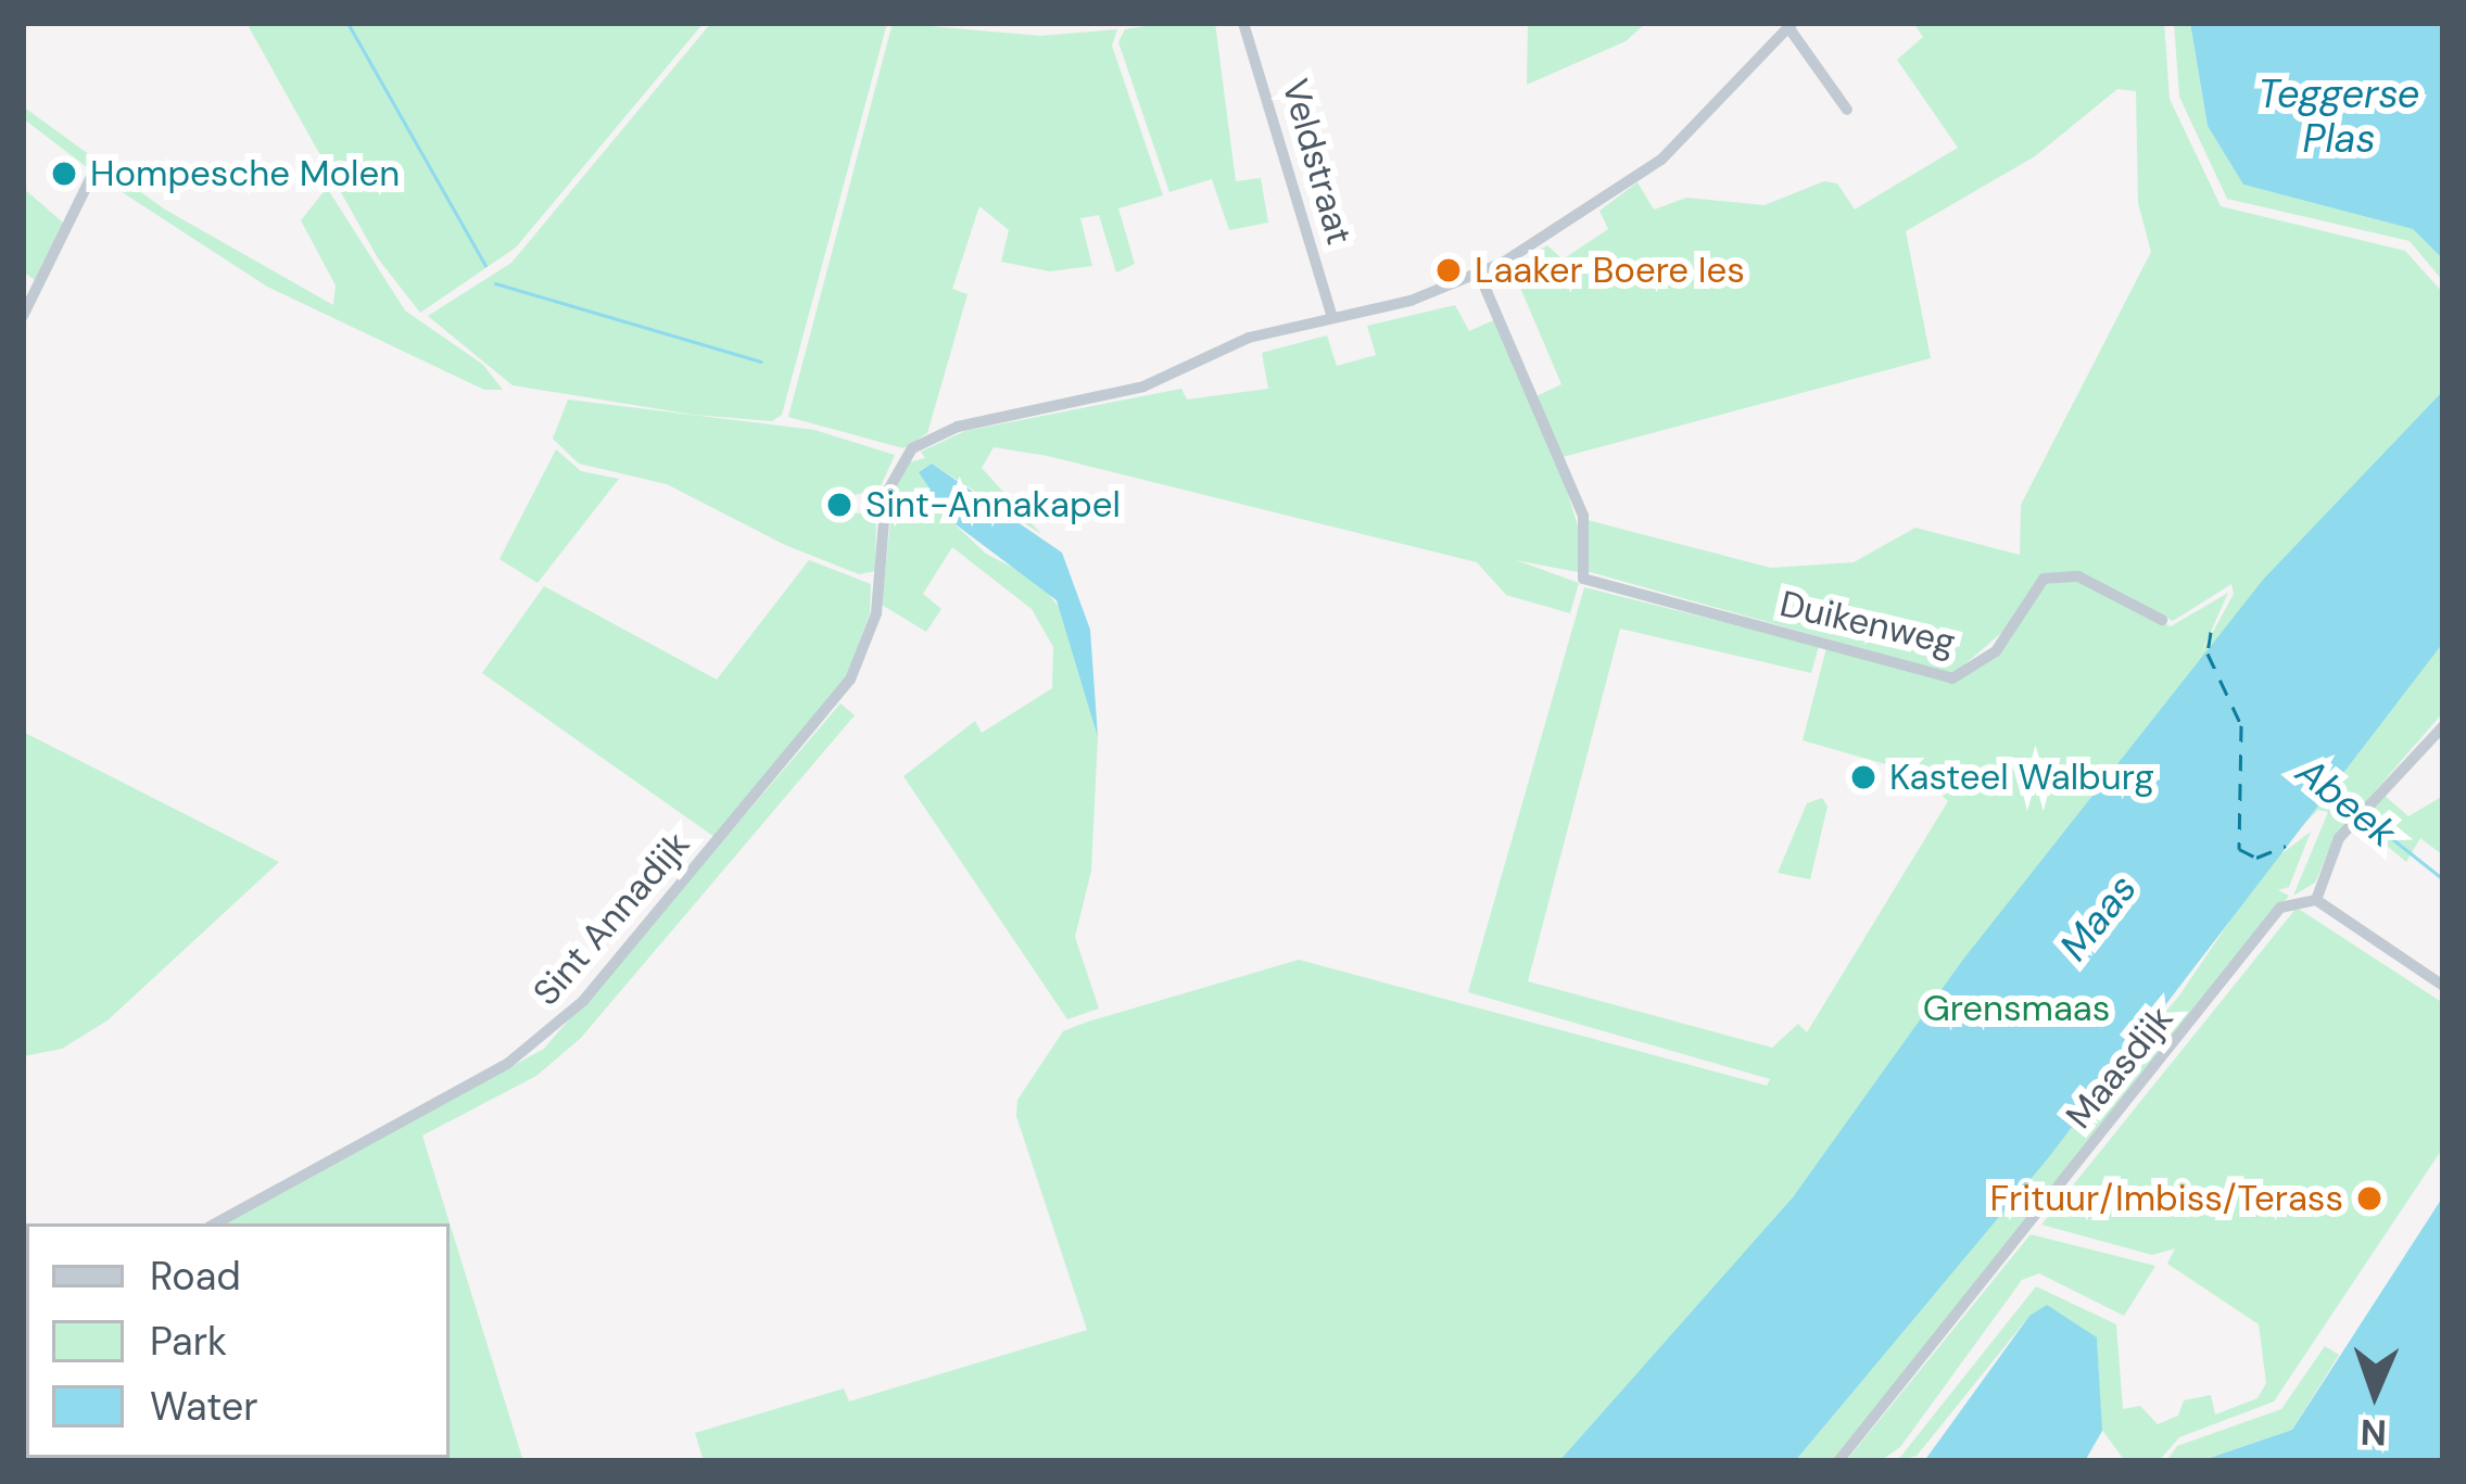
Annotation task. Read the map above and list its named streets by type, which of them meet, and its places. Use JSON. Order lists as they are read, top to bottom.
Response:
{
  "streets": {
    "street": [
      "Veldstraat",
      "Duikenweg",
      "Sint Annadijk",
      "Maasdijk"
    ]
  },
  "crossings": [
    ["Veldstraat", "Sint Annadijk"],
    ["Duikenweg", "Sint Annadijk"]
  ],
  "water": ["Teggerse Plas", "Abeek", "Maas"],
  "parks": ["Grensmaas"],
  "places": [
    "Hompesche Molen",
    "Laaker Boere Ies",
    "Sint-Annakapel",
    "Kasteel Walburg",
    "Frituur/Imbiss/Terass"
  ],
  "legend": ["Road", "Park", "Water"],
  "north": "bottom"
}
